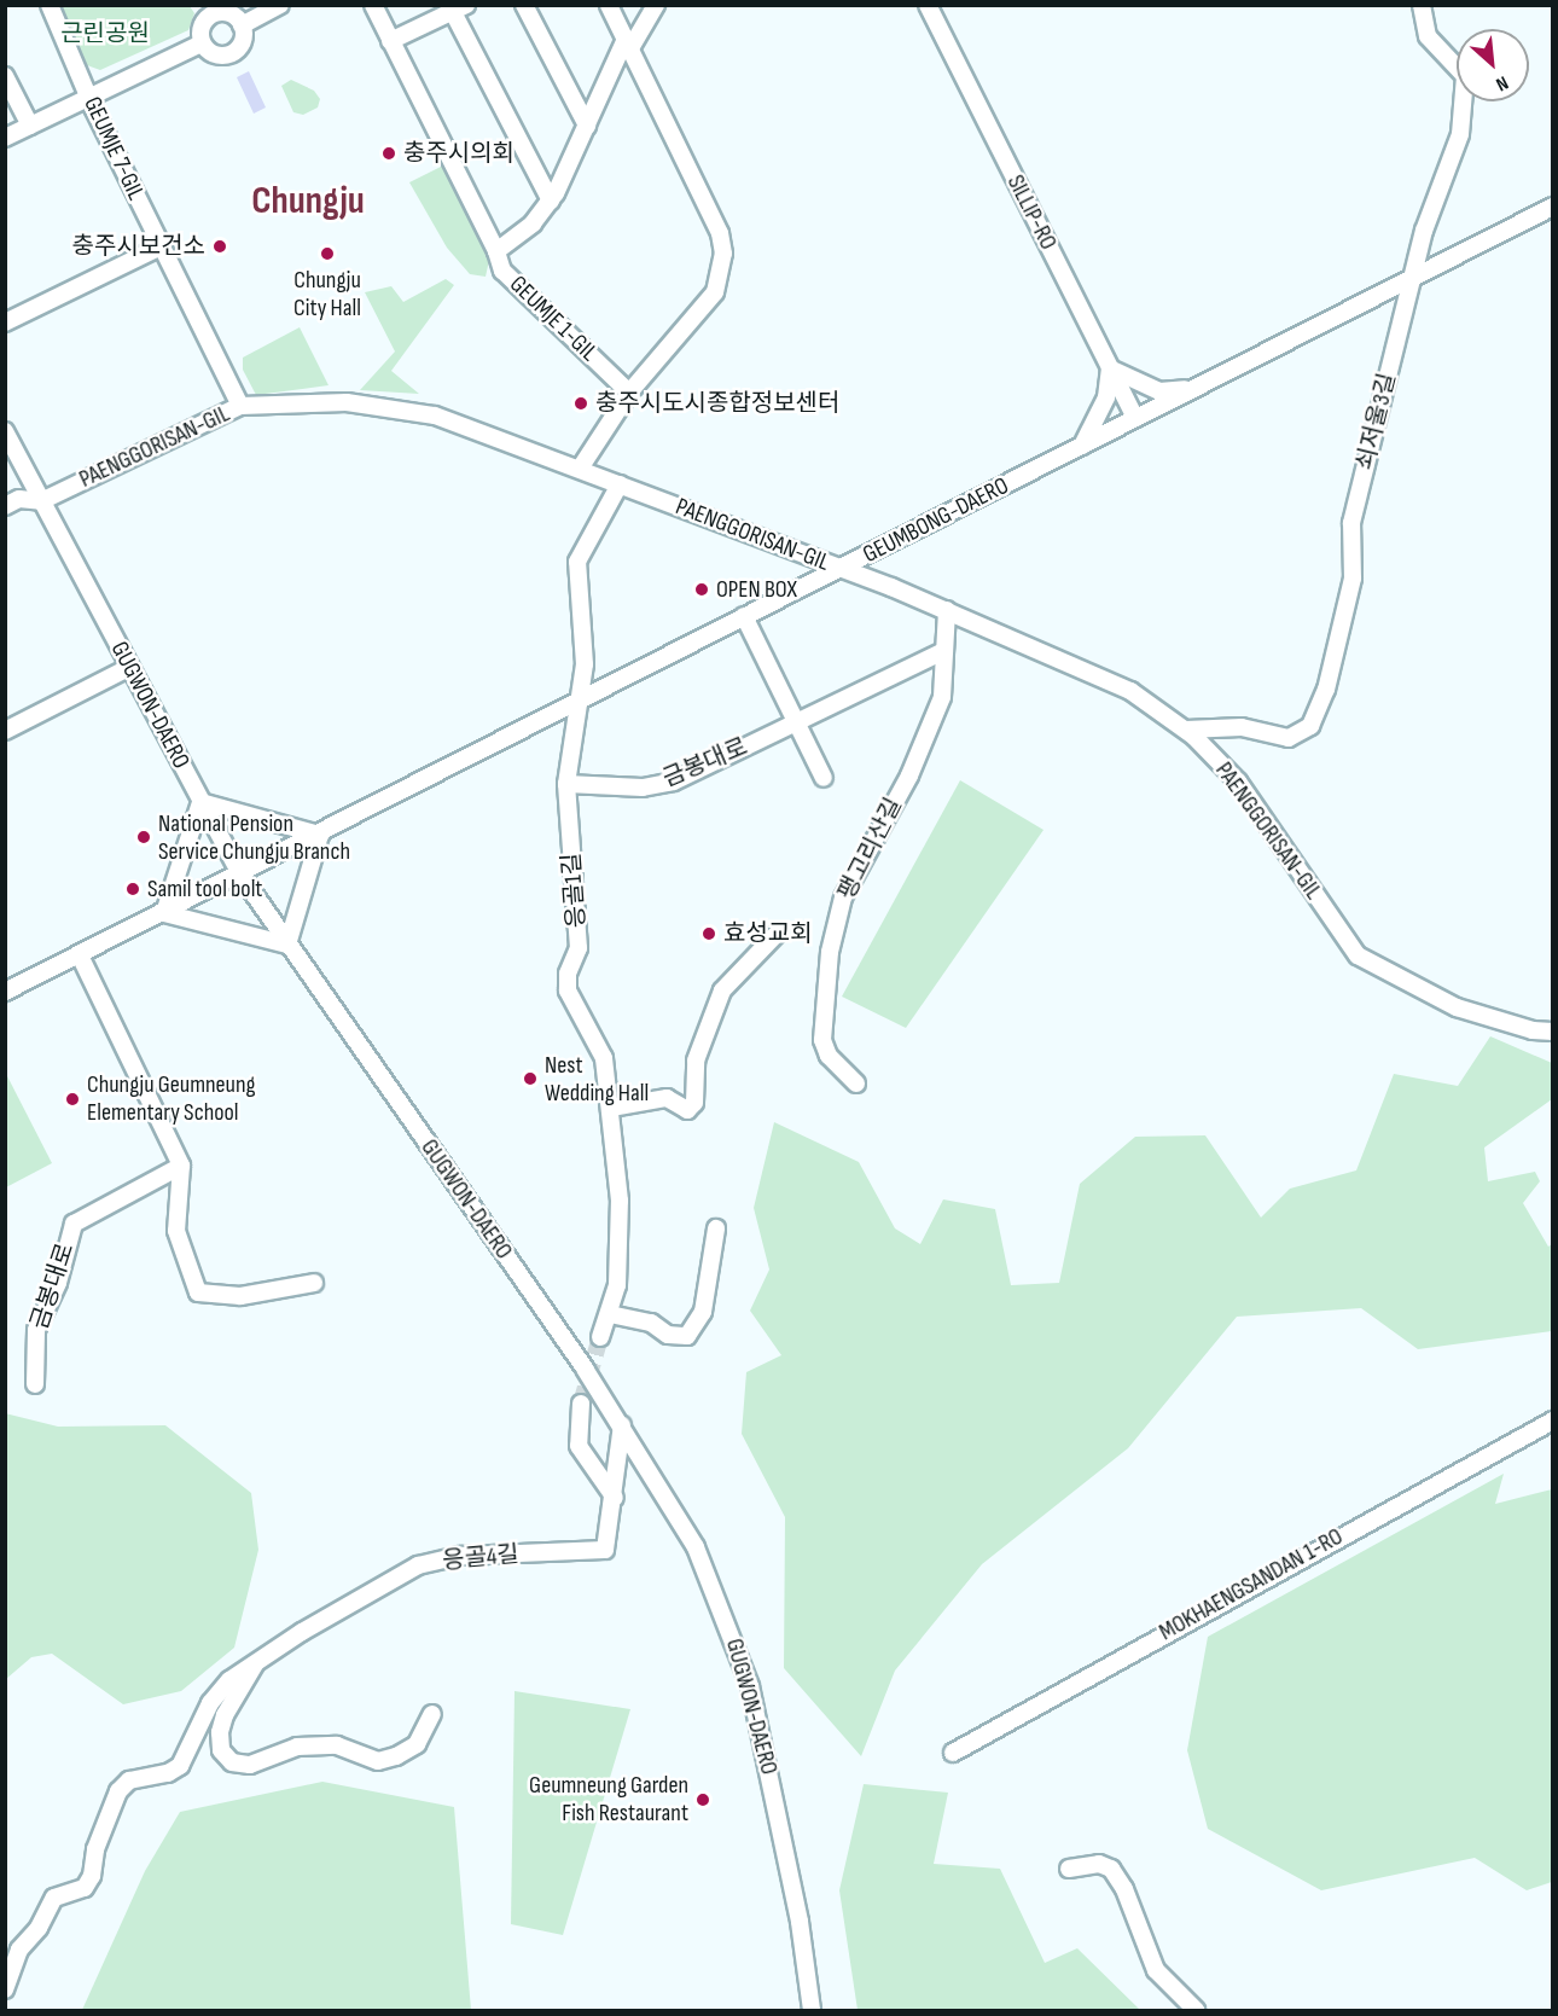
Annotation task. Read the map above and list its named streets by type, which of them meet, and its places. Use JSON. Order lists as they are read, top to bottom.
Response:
{
  "streets": {
    "street": [
      "GEUMJE 7-GIL",
      "SILLIP-RO",
      "GEUMJE 1-GIL",
      "쇠저울3길",
      "PAENGGORISAN-GIL",
      "GEUMBONG-DAERO",
      "GUGWON-DAERO",
      "금봉대로",
      "팽고리산길",
      "응골1길",
      "응골4길",
      "MOKHAENGSANDAN 1-RO"
    ]
  },
  "crossings": [
    ["GEUMJE 7-GIL", "PAENGGORISAN-GIL"],
    ["SILLIP-RO", "GEUMBONG-DAERO"],
    ["쇠저울3길", "PAENGGORISAN-GIL"],
    ["쇠저울3길", "GEUMBONG-DAERO"],
    ["PAENGGORISAN-GIL", "GEUMBONG-DAERO"],
    ["PAENGGORISAN-GIL", "GUGWON-DAERO"],
    ["PAENGGORISAN-GIL", "팽고리산길"],
    ["PAENGGORISAN-GIL", "응골1길"],
    ["GEUMBONG-DAERO", "응골1길"],
    ["GUGWON-DAERO", "응골4길"],
    ["금봉대로", "팽고리산길"],
    ["금봉대로", "응골1길"]
  ],
  "districts": ["Chungju"],
  "parks": ["근린공원"],
  "places": [
    "충주시의회",
    "충주시보건소",
    "Chungju City Hall",
    "충주시도시종합정보센터",
    "OPEN BOX",
    "National Pension Service Chungju Branch",
    "Samil tool bolt",
    "효성교회",
    "Nest Wedding Hall",
    "Chungju Geumneung Elementary School",
    "Geumneung Garden Fish Restaurant"
  ],
  "north": "bottom right"
}
